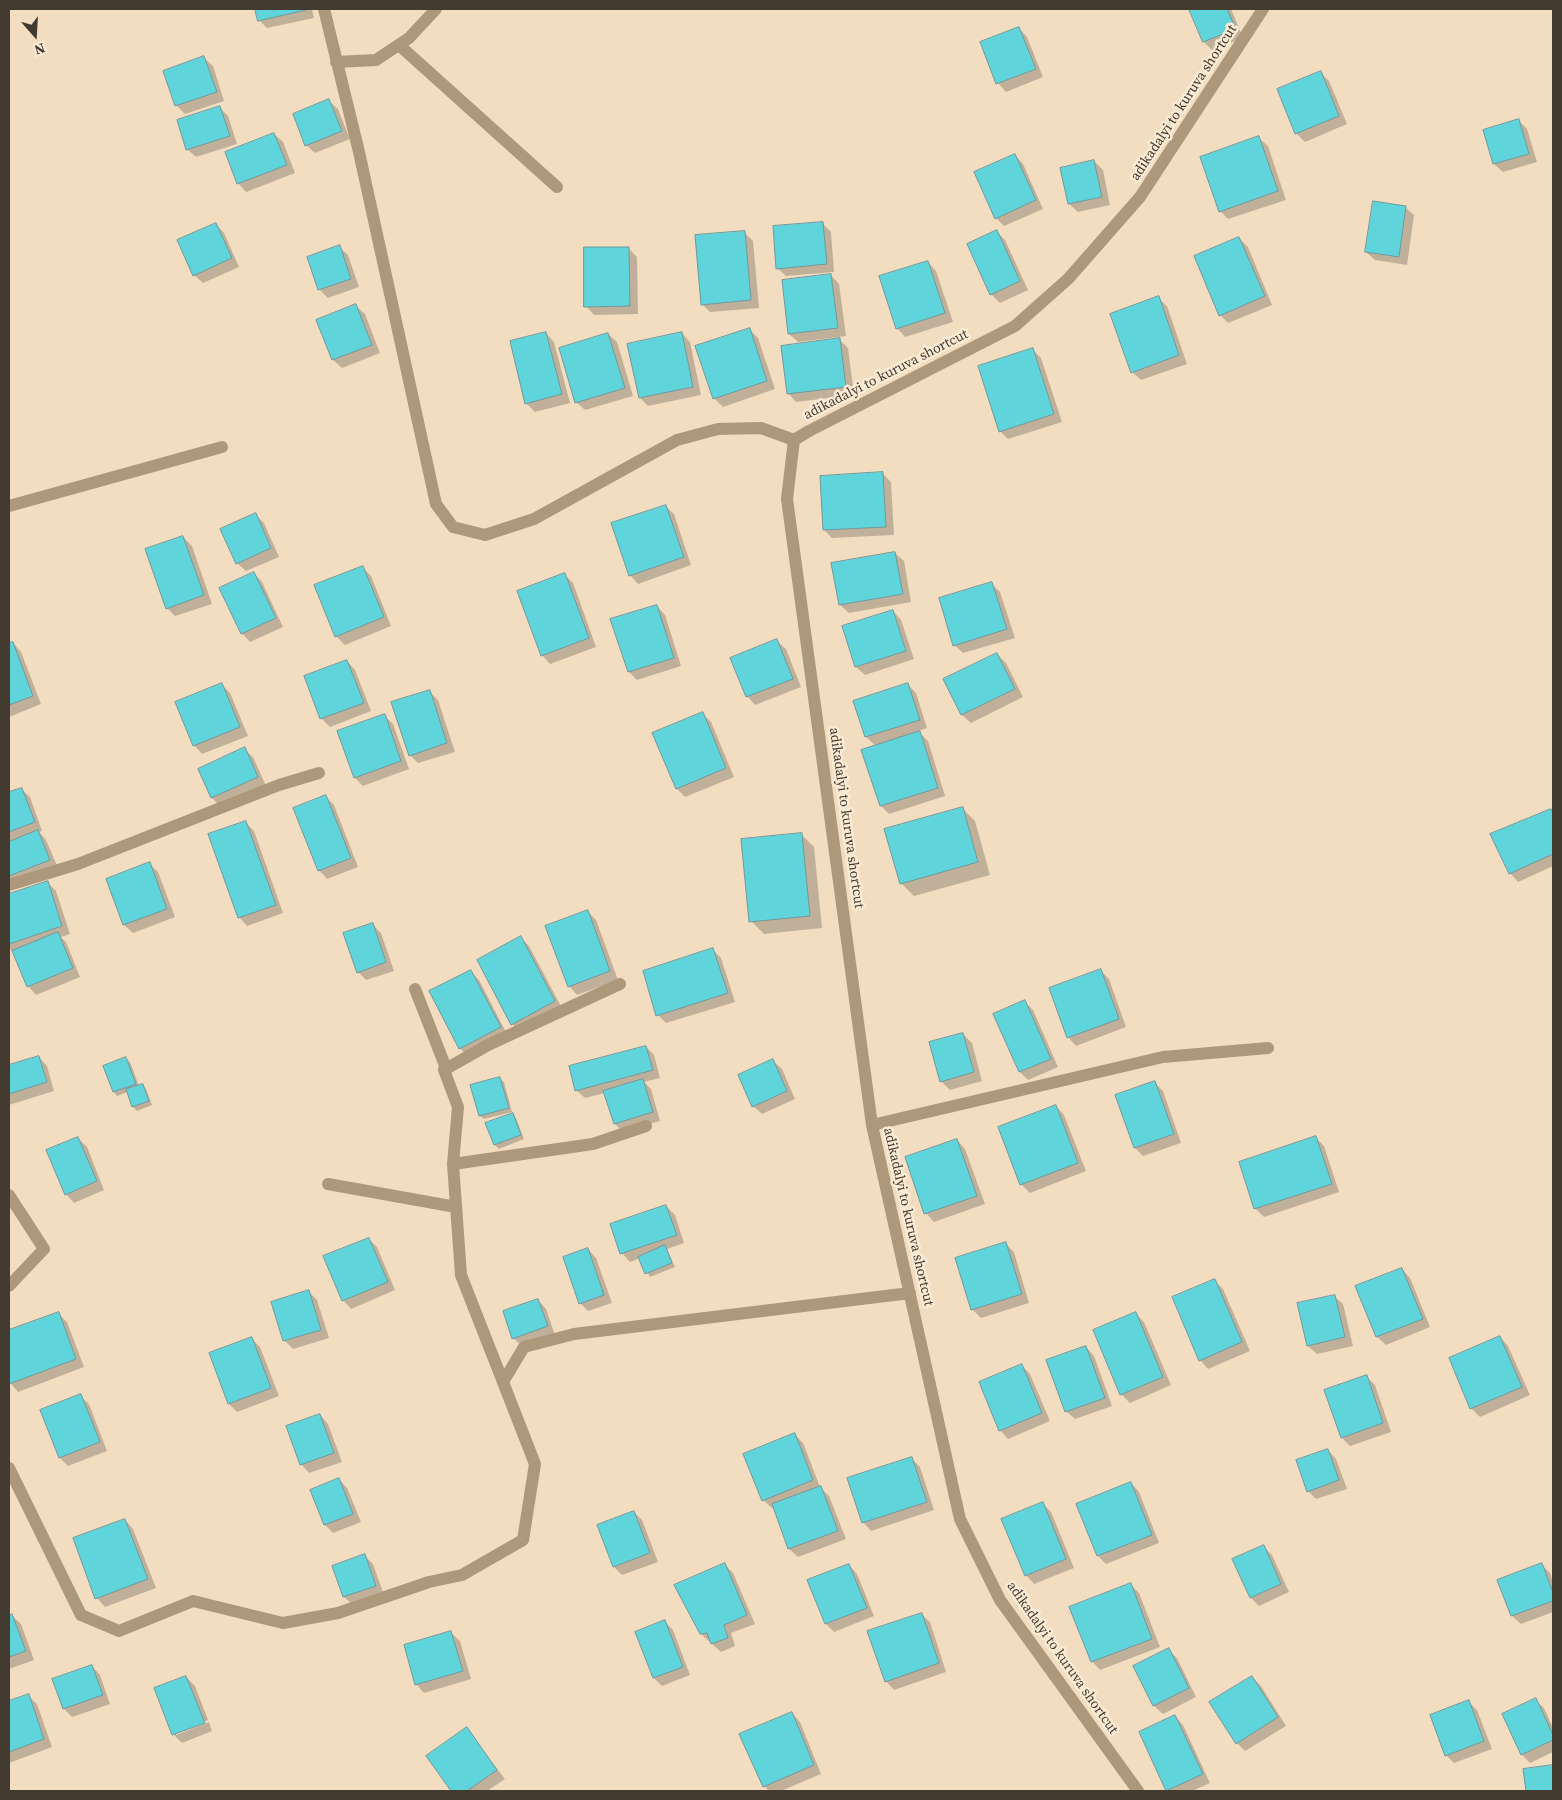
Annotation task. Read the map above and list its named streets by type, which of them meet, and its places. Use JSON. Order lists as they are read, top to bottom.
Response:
{
  "streets": {
    "street": ["adikadalyi to kuruva shortcut"]
  },
  "north": "bottom"
}
